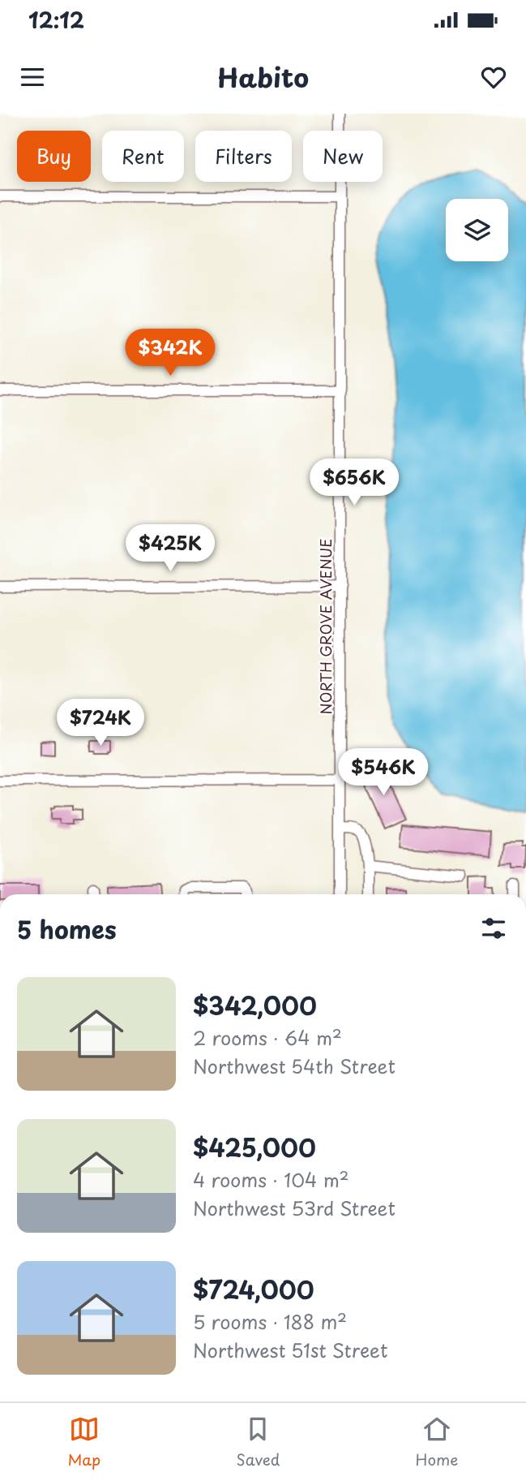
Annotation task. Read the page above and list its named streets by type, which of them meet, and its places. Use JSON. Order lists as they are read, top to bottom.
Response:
{
  "streets": {
    "street": ["NORTH GROVE AVENUE"]
  },
  "page": {
    "status": "12:12",
    "header": "Habito",
    "chip": [
      "Buy",
      "Rent",
      "Filters",
      "New"
    ],
    "price": [
      "$342K",
      "$656K",
      "$425K",
      "$724K",
      "$546K"
    ],
    "heading": "5 homes",
    "list": [
      {
        "name": "$342,000",
        "note": "2 rooms · 64 m² · Northwest 54th Street"
      },
      {
        "name": "$425,000",
        "note": "4 rooms · 104 m² · Northwest 53rd Street"
      },
      {
        "name": "$724,000",
        "note": "5 rooms · 188 m² · Northwest 51st Street"
      }
    ],
    "tabs": ["Map", "Saved", "Home"]
  }
}
